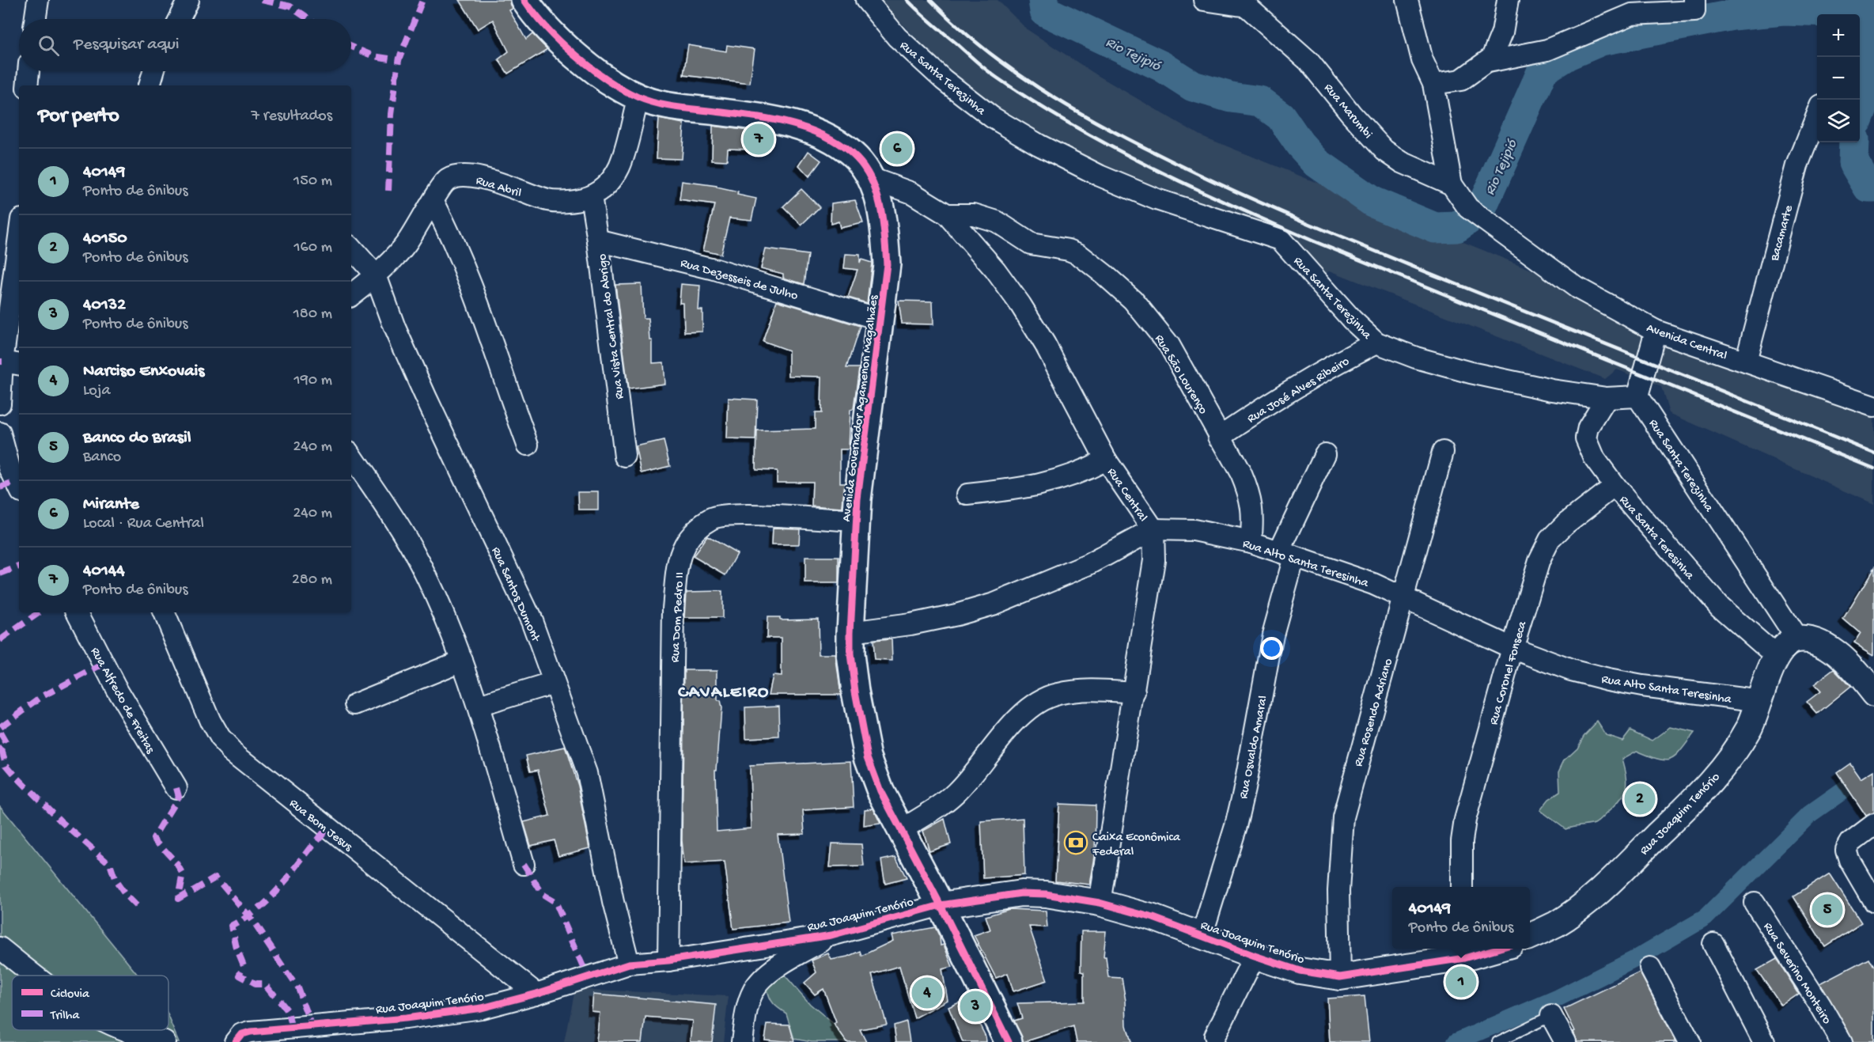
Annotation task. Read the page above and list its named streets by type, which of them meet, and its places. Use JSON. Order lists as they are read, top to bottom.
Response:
{
  "streets": {
    "main road": ["Avenida Governador Agamenon Magalhães"],
    "street": [
      "Rua Santa Terezinha",
      "Rua Marumbi",
      "Rua Abril",
      "Bacamarte",
      "Rua Dezesseis de Julho",
      "Rua Vista Central do Abrigo",
      "Avenida Central",
      "Rua São Lourenço",
      "Rua José Alves Ribeiro",
      "Rua Central",
      "Rua Santa Teresinha",
      "Rua Alto Santa Teresinha",
      "Rua Santos Dumont",
      "Rua Dom Pedro II",
      "Rua Coronel Fonseca",
      "Rua Alfredo de Freitas",
      "Rua Rosendo Adriano",
      "Rua Osvaldo Amaral",
      "Rua Joaquim Tenório",
      "Rua Bom Jesus",
      "Rua Severino Monteiro"
    ]
  },
  "crossings": [
    ["Rua Santa Terezinha", "Rua José Alves Ribeiro"],
    ["Rua Santa Terezinha", "Rua Santa Teresinha"],
    ["Rua Marumbi", "Avenida Central"],
    ["Rua Abril", "Rua Vista Central do Abrigo"],
    ["Rua Abril", "Rua Santos Dumont"],
    ["Bacamarte", "Avenida Central"],
    ["Rua Dezesseis de Julho", "Rua Vista Central do Abrigo"],
    ["Rua Dezesseis de Julho", "Avenida Governador Agamenon Magalhães"],
    ["Rua São Lourenço", "Rua José Alves Ribeiro"],
    ["Rua São Lourenço", "Rua Central"],
    ["Rua São Lourenço", "Rua Alto Santa Teresinha"],
    ["Avenida Governador Agamenon Magalhães", "Rua Central"],
    ["Avenida Governador Agamenon Magalhães", "Rua Alto Santa Teresinha"],
    ["Avenida Governador Agamenon Magalhães", "Rua Dom Pedro II"],
    ["Avenida Governador Agamenon Magalhães", "Rua Joaquim Tenório"],
    ["Rua Central", "Rua Alto Santa Teresinha"],
    ["Rua Central", "Rua Joaquim Tenório"],
    ["Rua Santa Teresinha", "Rua Coronel Fonseca"],
    ["Rua Santa Teresinha", "Rua Joaquim Tenório"],
    ["Rua Alto Santa Teresinha", "Rua Coronel Fonseca"],
    ["Rua Alto Santa Teresinha", "Rua Rosendo Adriano"],
    ["Rua Alto Santa Teresinha", "Rua Osvaldo Amaral"],
    ["Rua Alto Santa Teresinha", "Rua Joaquim Tenório"],
    ["Rua Santos Dumont", "Rua Joaquim Tenório"],
    ["Rua Dom Pedro II", "Rua Joaquim Tenório"],
    ["Rua Rosendo Adriano", "Rua Joaquim Tenório"],
    ["Rua Osvaldo Amaral", "Rua Joaquim Tenório"],
    ["Rua Joaquim Tenório", "Rua Bom Jesus"]
  ],
  "districts": ["CAVALEIRO"],
  "water": ["Rio Tejipió"],
  "places": {
    "bank": ["Caixa Econômica Federal"]
  },
  "legend": ["Ciclovia", "Trilha"],
  "page": {
    "map_buttons": ["+", "−"],
    "search": "Pesquisar aqui",
    "heading": ["Por perto", "7 resultados"],
    "pins": [
      "7",
      "6",
      "2",
      "5",
      "1",
      "4",
      "3"
    ],
    "list": [
      {
        "mark": "1",
        "name": "40149",
        "note": "Ponto de ônibus",
        "value": "150 m"
      },
      {
        "mark": "2",
        "name": "40150",
        "note": "Ponto de ônibus",
        "value": "160 m"
      },
      {
        "mark": "3",
        "name": "40132",
        "note": "Ponto de ônibus",
        "value": "180 m"
      },
      {
        "mark": "4",
        "name": "Narciso Enxovais",
        "note": "Loja",
        "value": "190 m"
      },
      {
        "mark": "5",
        "name": "Banco do Brasil",
        "note": "Banco",
        "value": "240 m"
      },
      {
        "mark": "6",
        "name": "Mirante",
        "note": "Local · Rua Central",
        "value": "240 m"
      },
      {
        "mark": "7",
        "name": "40144",
        "note": "Ponto de ônibus",
        "value": "280 m"
      }
    ],
    "popup": ["40149", "Ponto de ônibus"]
  }
}
